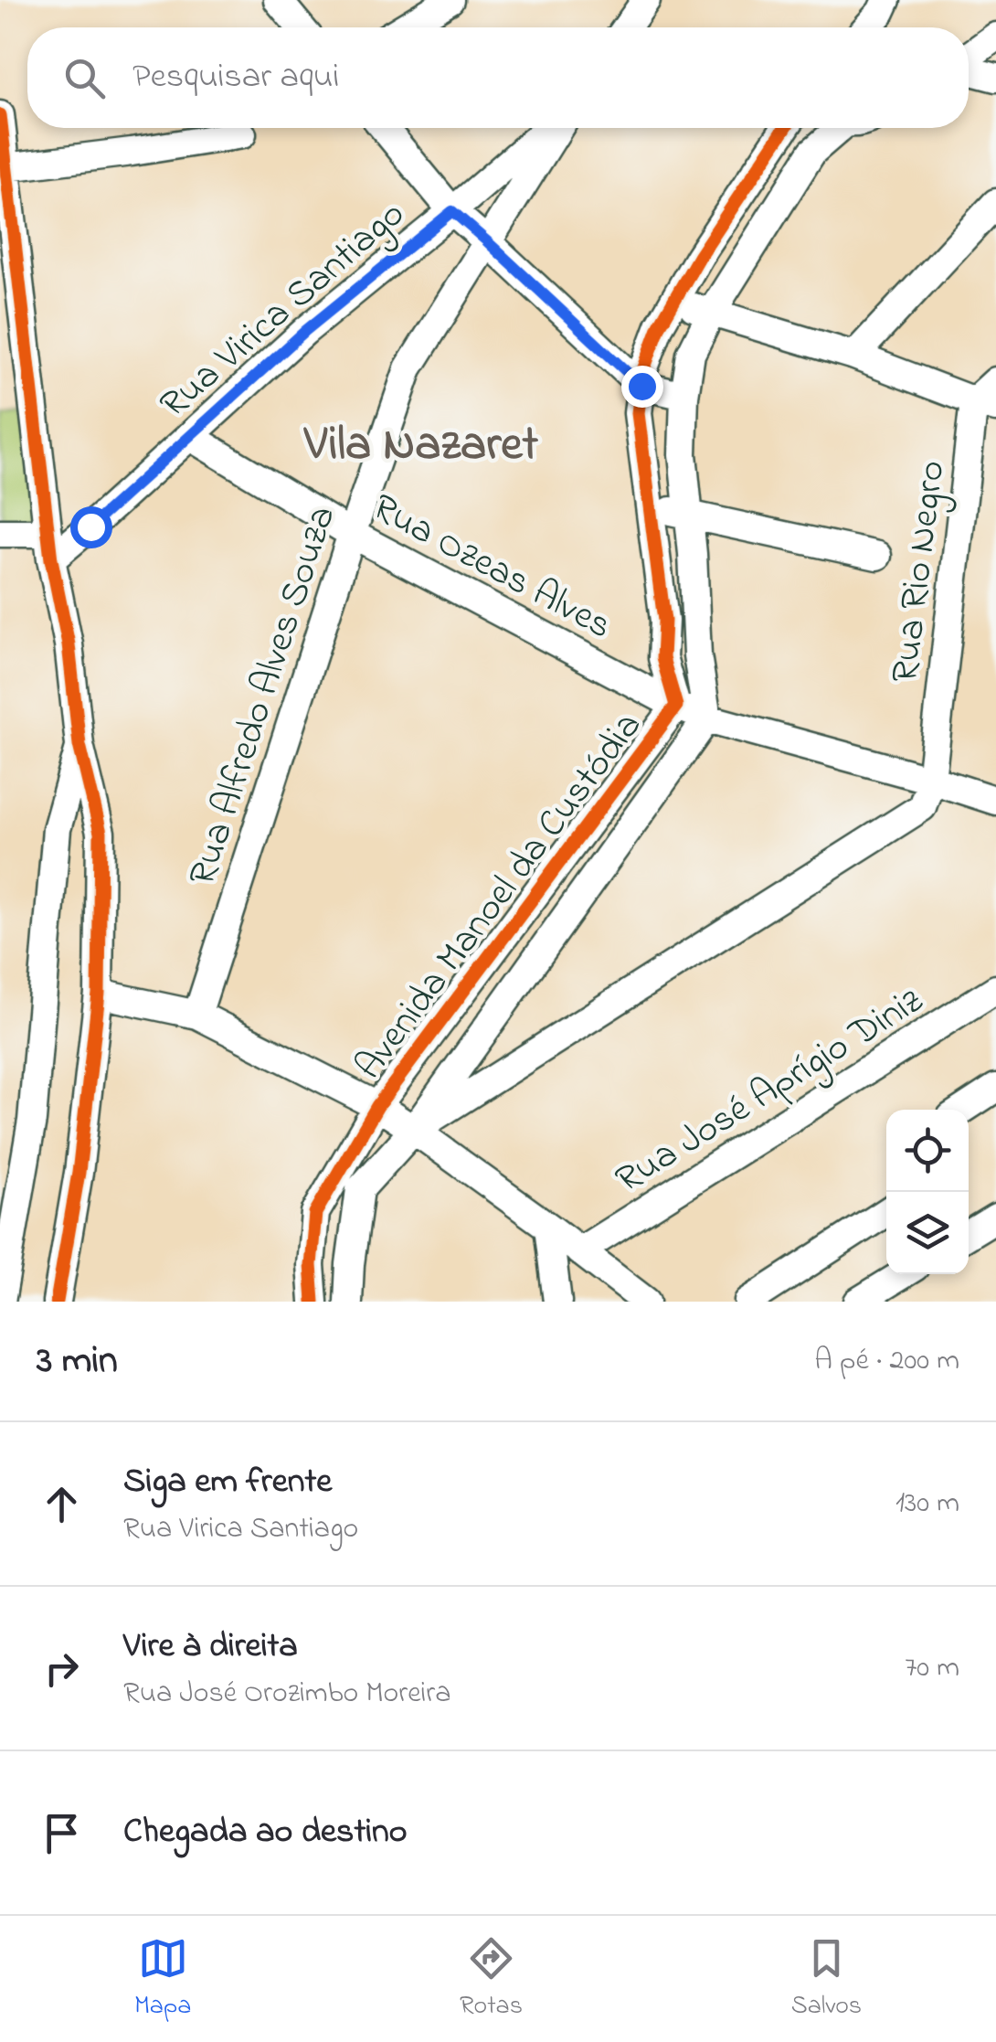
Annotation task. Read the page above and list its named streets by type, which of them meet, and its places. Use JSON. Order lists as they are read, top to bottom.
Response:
{
  "streets": {
    "street": [
      "Rua Virica Santiago",
      "Rua Ozeas Alves",
      "Rua Rio Negro",
      "Rua Alfredo Alves Souza",
      "Avenida Manoel da Custódia",
      "Rua José Aprígio Diniz"
    ]
  },
  "crossings": [
    ["Rua Virica Santiago", "Rua Ozeas Alves"],
    ["Rua Ozeas Alves", "Rua Rio Negro"],
    ["Rua Ozeas Alves", "Rua Alfredo Alves Souza"],
    ["Rua Ozeas Alves", "Avenida Manoel da Custódia"]
  ],
  "districts": ["Vila Nazaret"],
  "page": {
    "search": "Pesquisar aqui",
    "heading": ["3 min", "A pé · 200 m"],
    "list": [
      ["Siga em frente", "Rua Virica Santiago", "130 m"],
      ["Vire à direita", "Rua José Orozimbo Moreira", "70 m"],
      "Chegada ao destino"
    ],
    "nav": ["Mapa", "Rotas", "Salvos"]
  }
}
